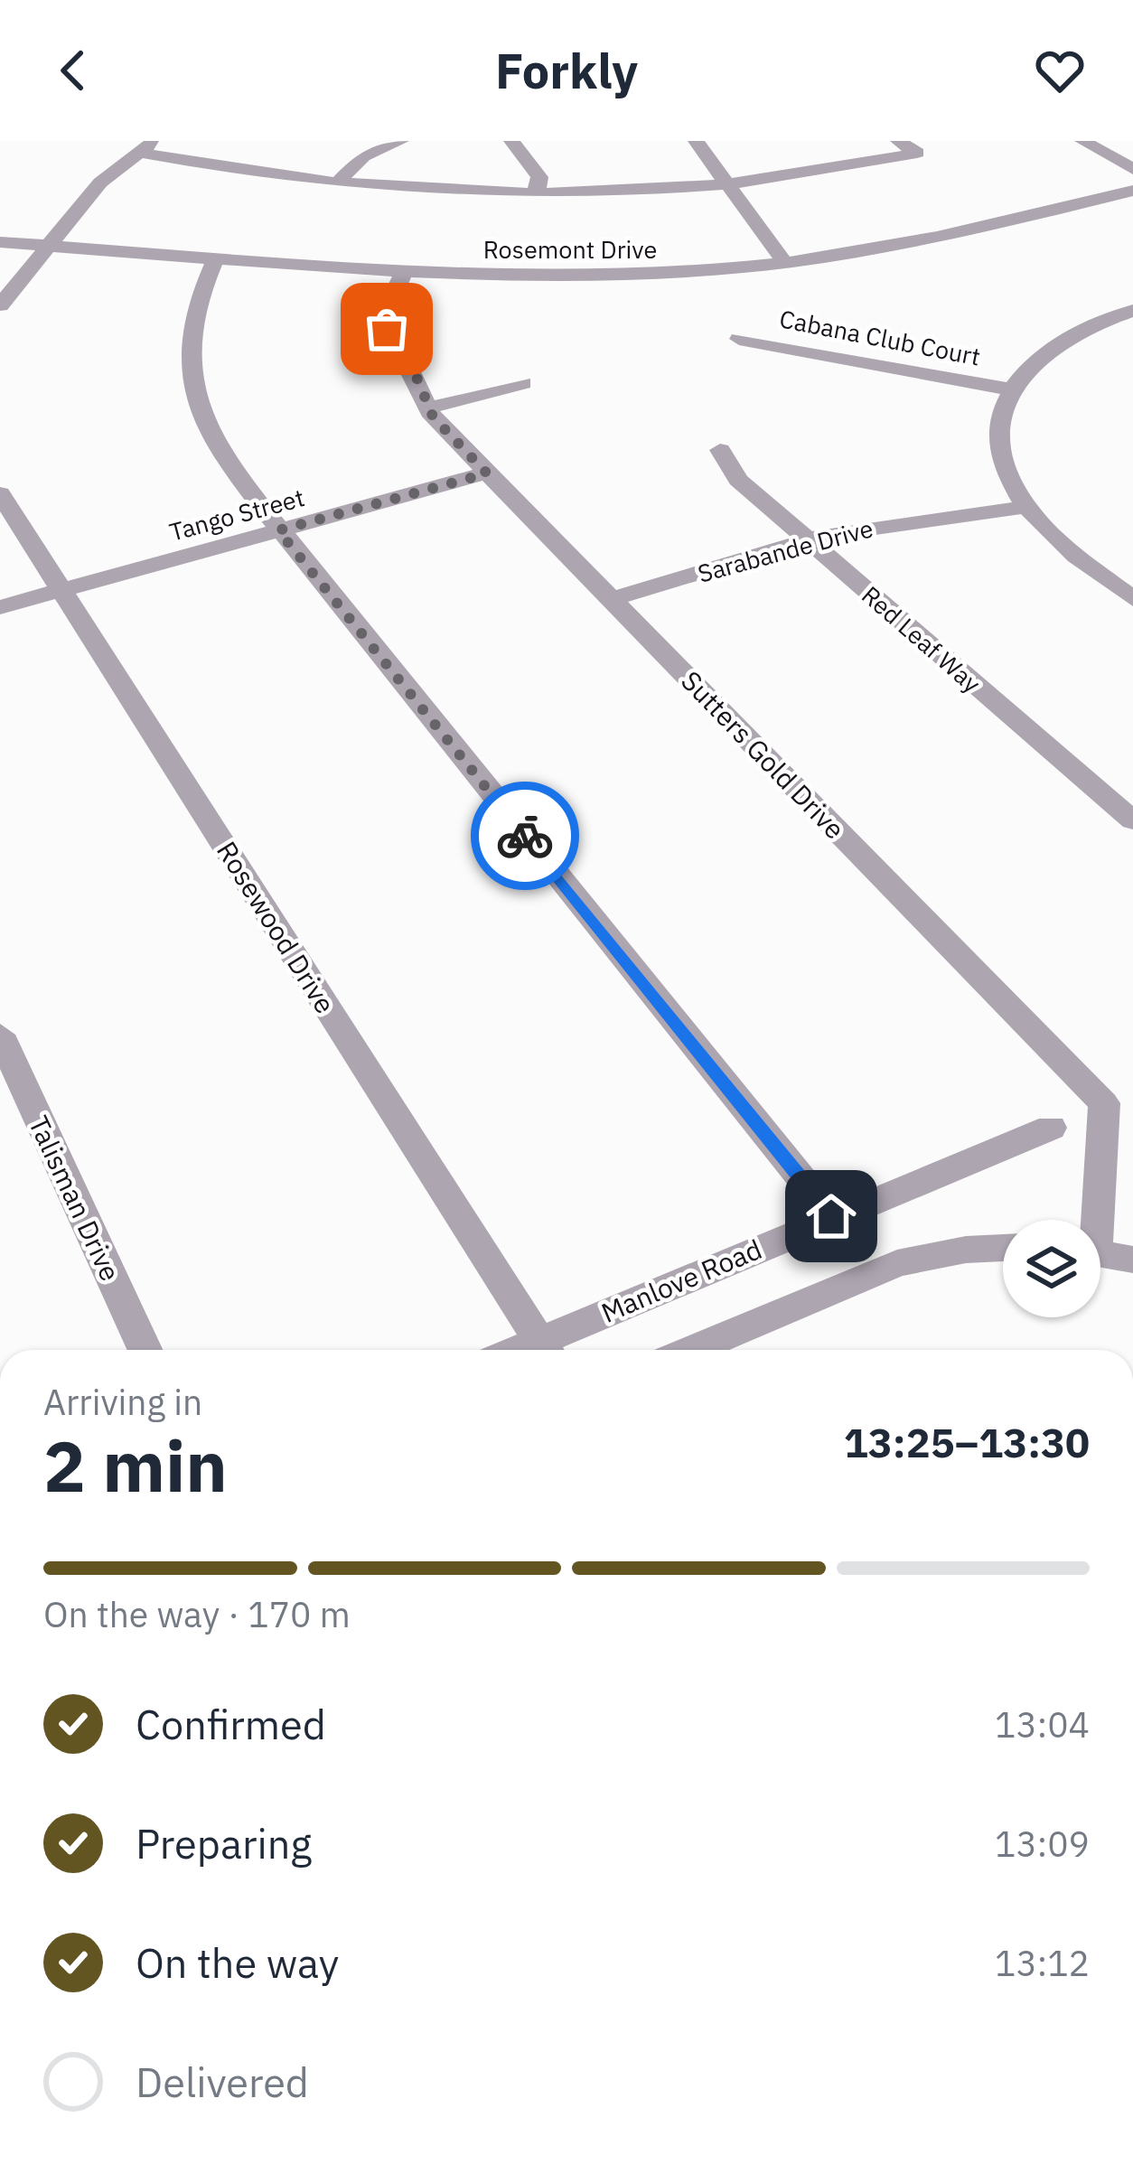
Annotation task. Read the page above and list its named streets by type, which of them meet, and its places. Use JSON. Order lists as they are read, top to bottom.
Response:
{
  "streets": {
    "street": [
      "Rosemont Drive",
      "Cabana Club Court",
      "Tango Street",
      "Sarabande Drive",
      "Red Leaf Way",
      "Sutters Gold Drive",
      "Rosewood Drive",
      "Talisman Drive",
      "Manlove Road"
    ]
  },
  "crossings": [
    ["Rosemont Drive", "Sutters Gold Drive"],
    ["Tango Street", "Sutters Gold Drive"],
    ["Tango Street", "Rosewood Drive"],
    ["Sarabande Drive", "Red Leaf Way"],
    ["Sarabande Drive", "Sutters Gold Drive"]
  ],
  "page": {
    "header": "Forkly",
    "heading": ["2 min", "Arriving in", "13:25–13:30"],
    "bar": "On the way · 170 m",
    "list": [
      ["Confirmed", "13:04"],
      ["Preparing", "13:09"],
      ["On the way", "13:12"],
      "Delivered"
    ]
  }
}
